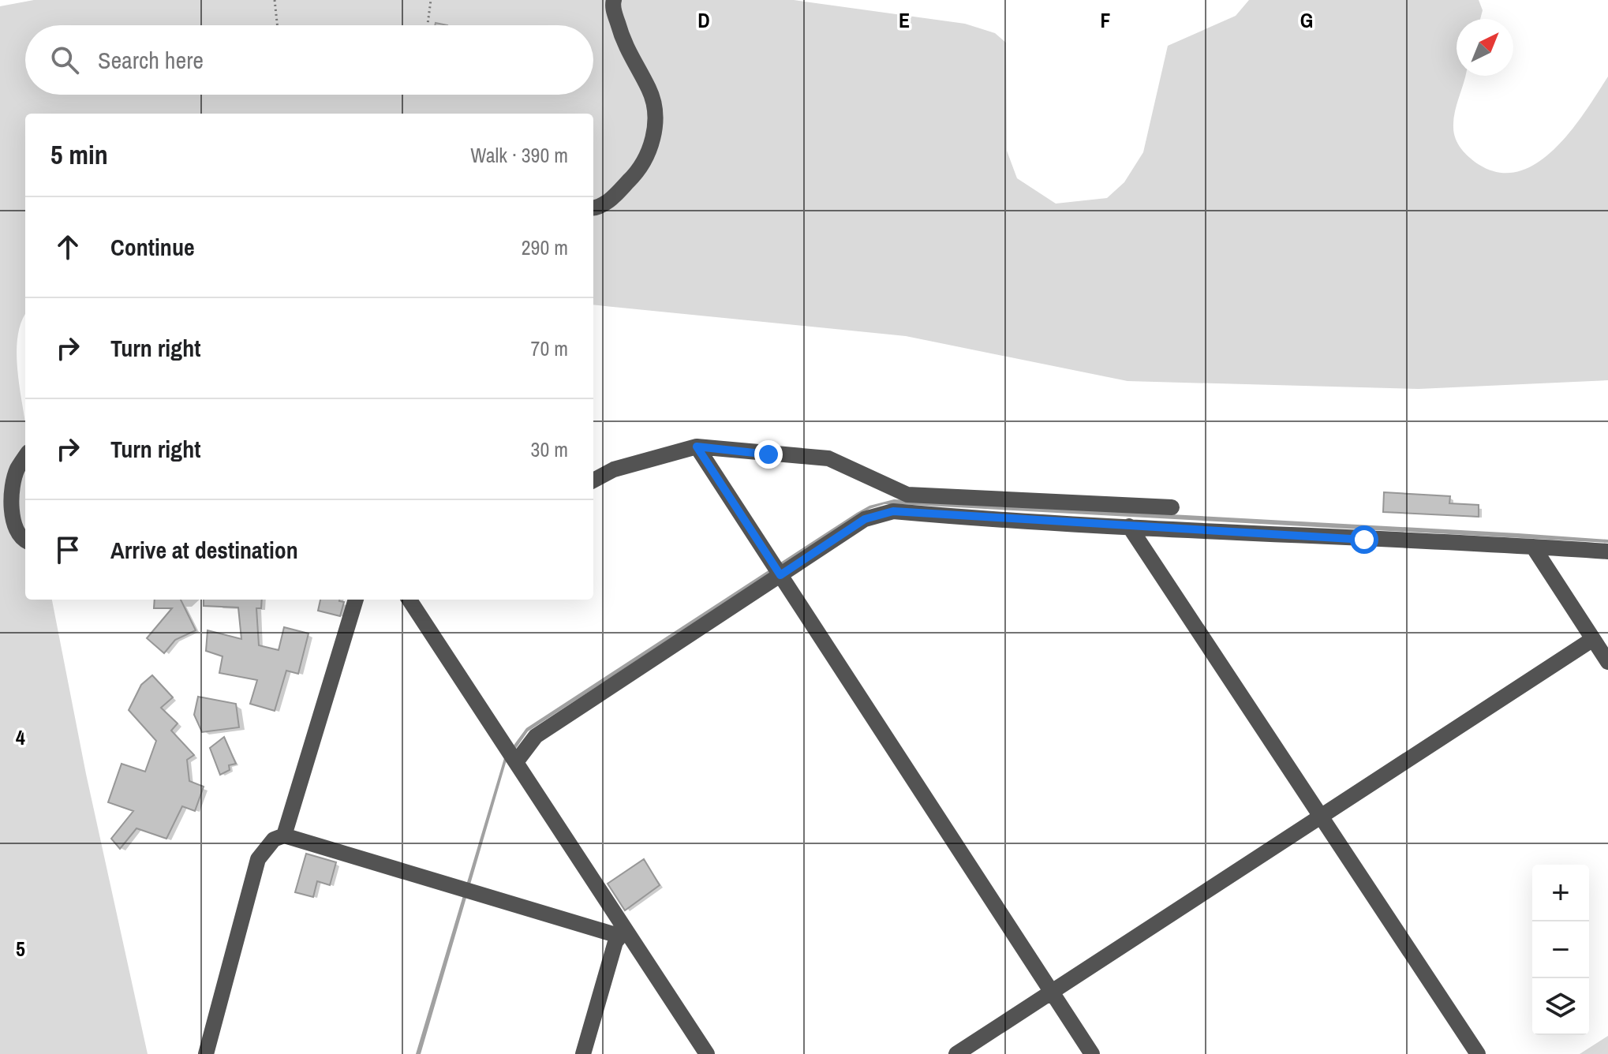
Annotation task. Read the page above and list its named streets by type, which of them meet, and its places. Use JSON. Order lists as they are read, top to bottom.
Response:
{
  "north": "top right",
  "page": {
    "search": "Search here",
    "heading": ["5 min", "Walk · 390 m"],
    "list": [
      ["Continue", "290 m"],
      ["Turn right", "70 m"],
      ["Turn right", "30 m"],
      "Arrive at destination"
    ],
    "map_buttons": ["+", "−"]
  },
  "grid": {
    "columns": [
      "D",
      "E",
      "F",
      "G"
    ],
    "rows": ["4", "5"]
  }
}
